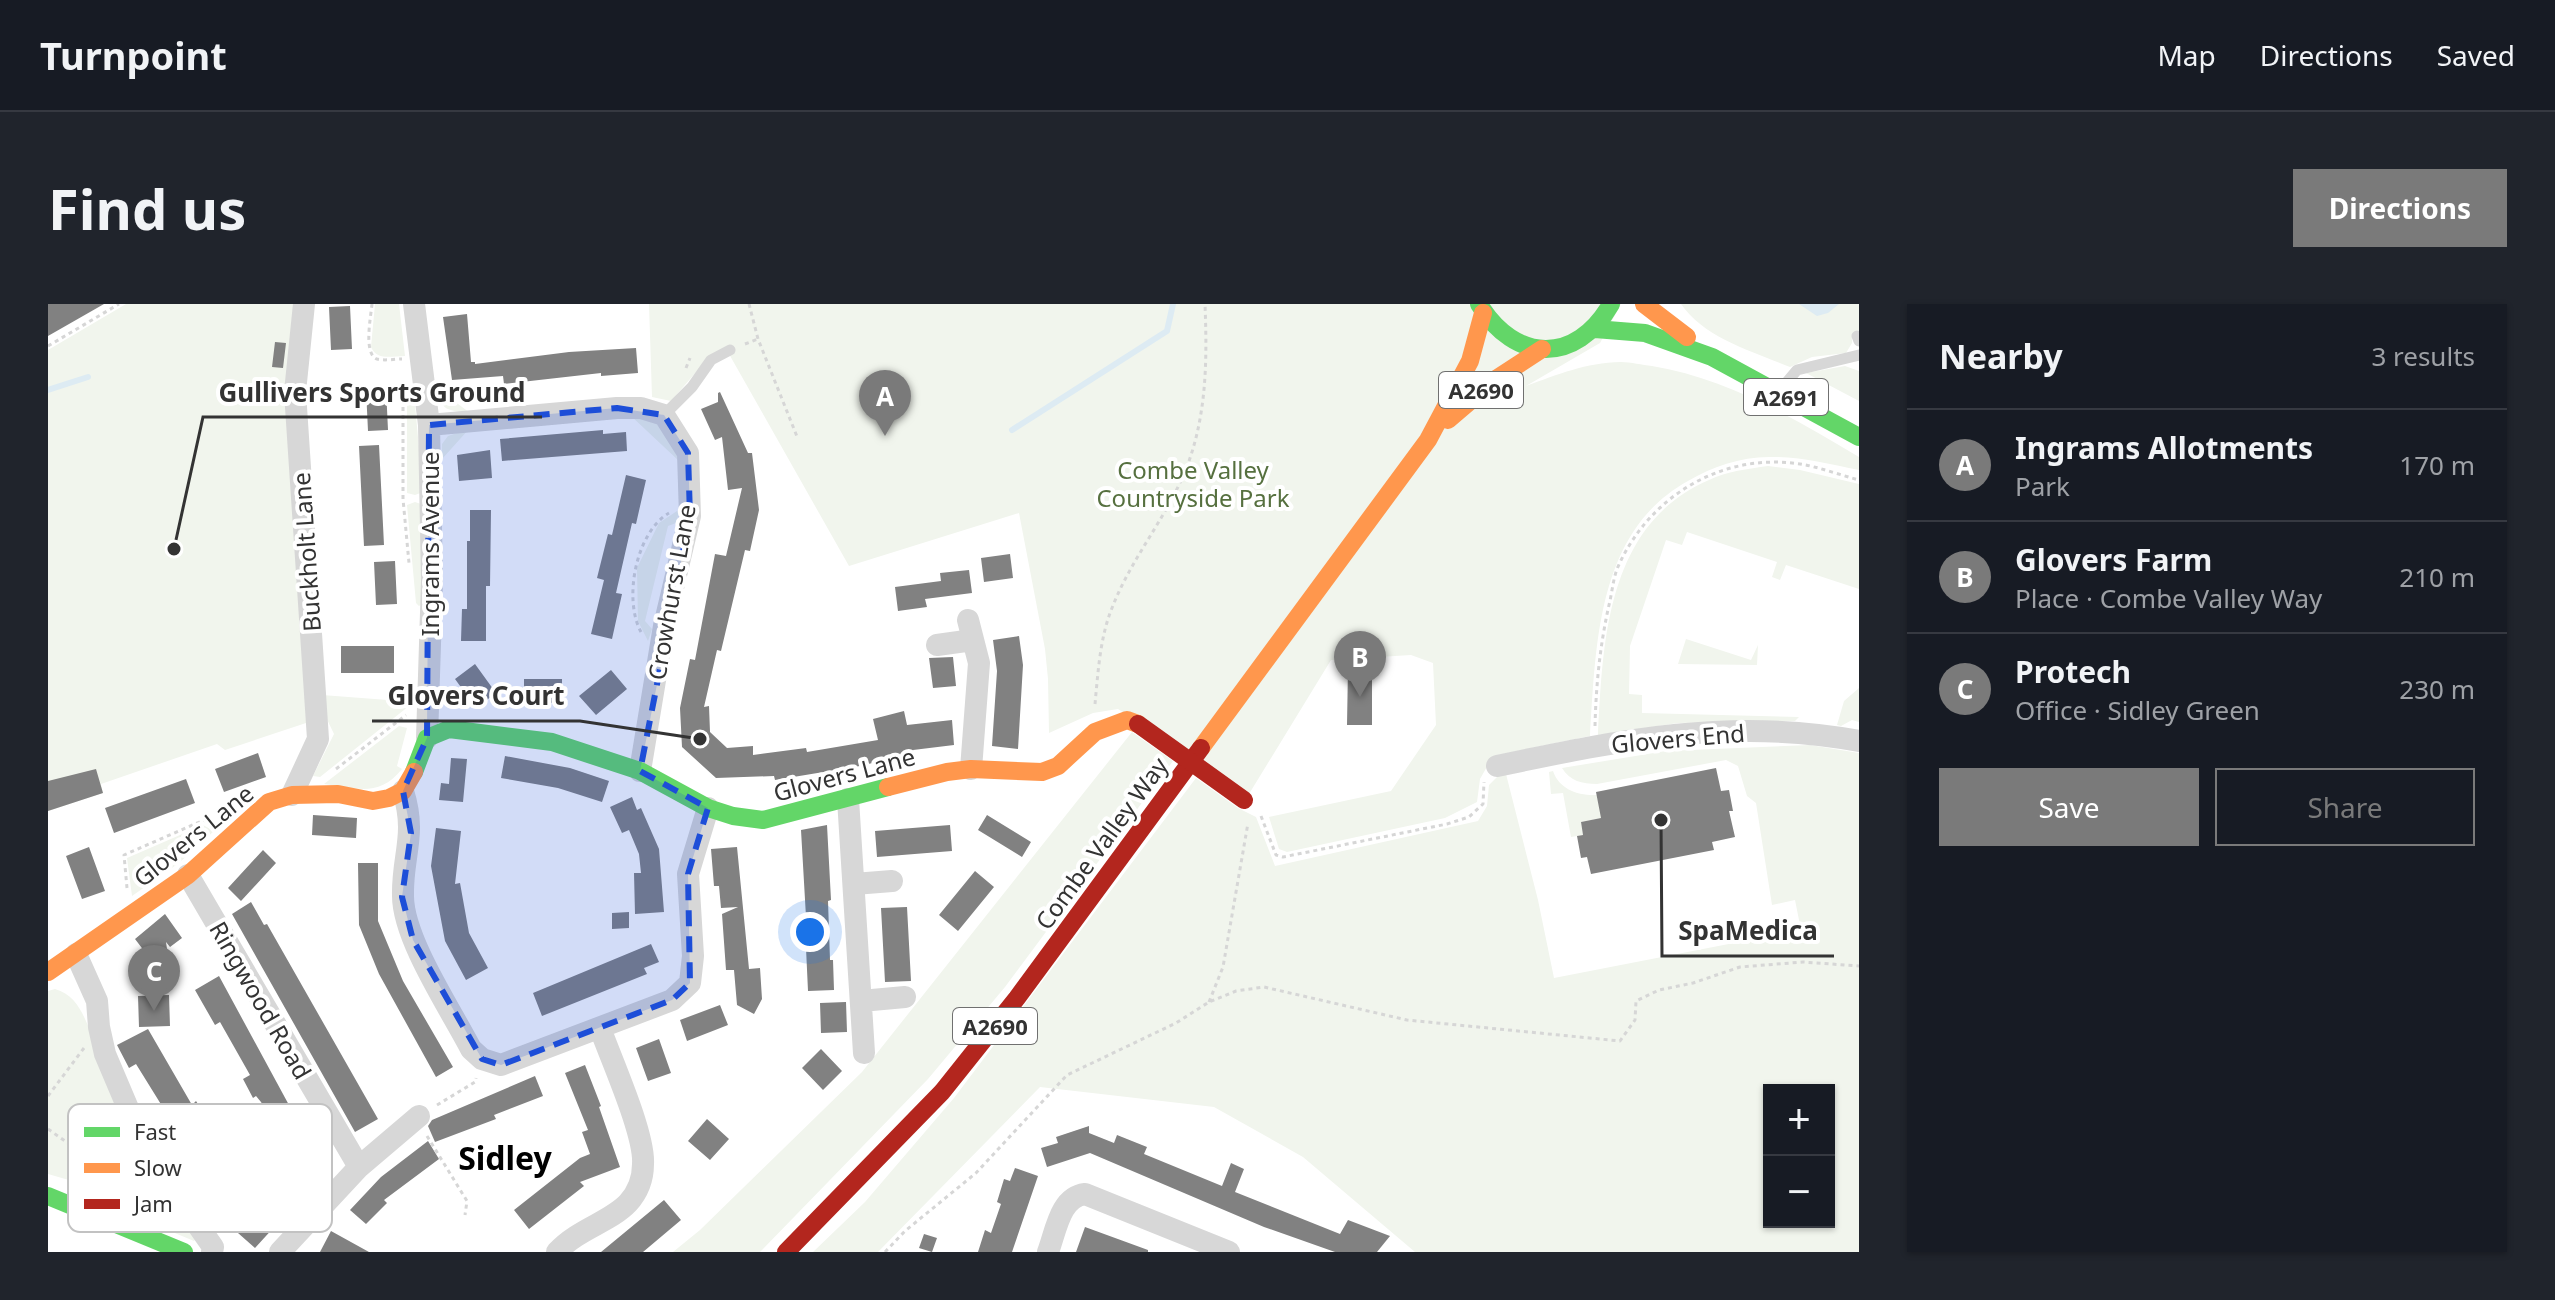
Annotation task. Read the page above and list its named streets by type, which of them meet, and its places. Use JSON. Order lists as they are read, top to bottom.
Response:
{
  "streets": {
    "main road": [
      "A2690",
      "A2691",
      "Glovers Lane",
      "Combe Valley Way"
    ],
    "street": [
      "Ingrams Avenue",
      "Buckholt Lane",
      "Crowhurst Lane",
      "Glovers End",
      "Ringwood Road"
    ]
  },
  "crossings": [
    ["Ingrams Avenue", "Glovers Lane"],
    ["Buckholt Lane", "Glovers Lane"],
    ["Crowhurst Lane", "Glovers Lane"],
    ["Glovers Lane", "Ringwood Road"]
  ],
  "districts": ["Sidley"],
  "parks": ["Combe Valley Countryside Park"],
  "places": ["Gullivers Sports Ground", "Glovers Court", "SpaMedica"],
  "legend": ["Fast", "Slow", "Jam"],
  "page": {
    "header": "Turnpoint",
    "nav": ["Map", "Directions", "Saved"],
    "buttons": [
      "Directions",
      ["Save", "Share"]
    ],
    "title": "Find us",
    "heading": ["Nearby", "3 results"],
    "pins": ["A", "B", "C"],
    "list": [
      {
        "mark": "A",
        "name": "Ingrams Allotments",
        "note": "Park",
        "value": "170 m"
      },
      {
        "mark": "B",
        "name": "Glovers Farm",
        "note": "Place · Combe Valley Way",
        "value": "210 m"
      },
      {
        "mark": "C",
        "name": "Protech",
        "note": "Office · Sidley Green",
        "value": "230 m"
      }
    ],
    "map_buttons": ["+", "−"]
  }
}
